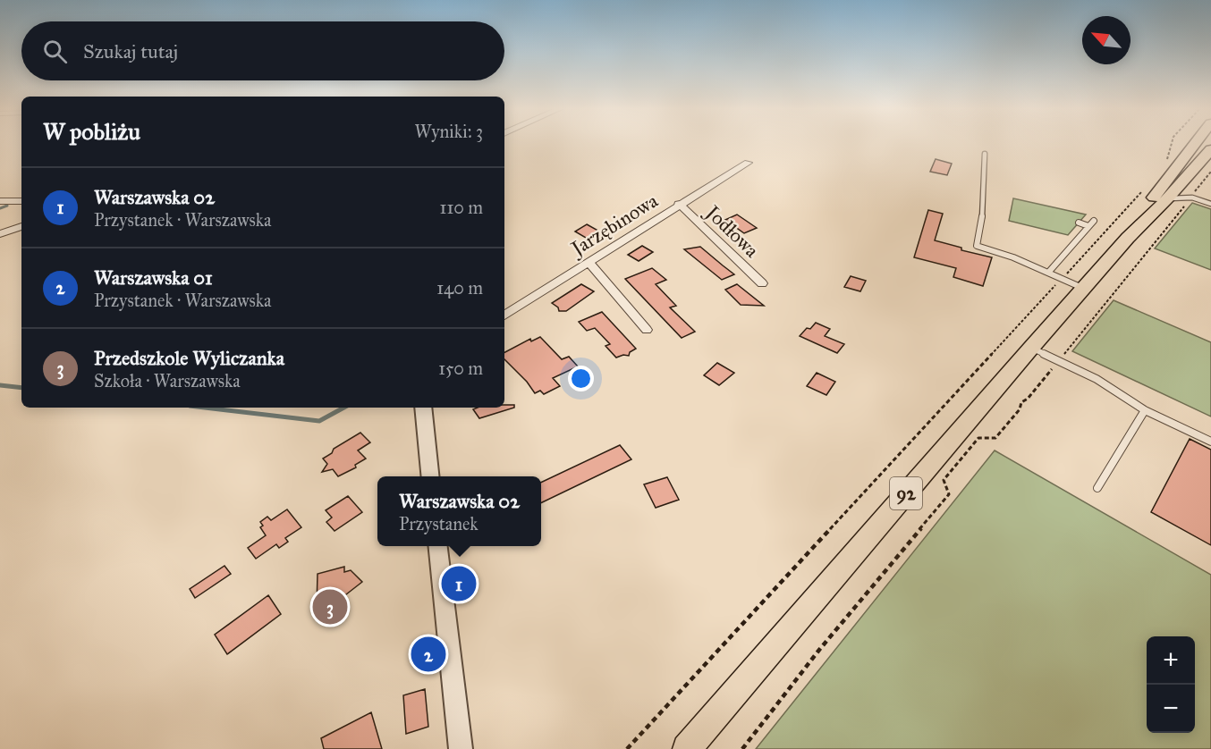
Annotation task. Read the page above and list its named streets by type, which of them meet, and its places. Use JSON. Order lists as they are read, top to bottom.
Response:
{
  "streets": {
    "main road": ["92"],
    "street": ["Jarzębinowa", "Jodłowa"]
  },
  "crossings": [
    ["Jarzębinowa", "Jodłowa"]
  ],
  "north": "top left",
  "page": {
    "search": "Szukaj tutaj",
    "heading": ["W pobliżu", "Wyniki: 3"],
    "list": [
      {
        "mark": "1",
        "name": "Warszawska 02",
        "note": "Przystanek · Warszawska",
        "value": "110 m"
      },
      {
        "mark": "2",
        "name": "Warszawska 01",
        "note": "Przystanek · Warszawska",
        "value": "140 m"
      },
      {
        "mark": "3",
        "name": "Przedszkole Wyliczanka",
        "note": "Szkoła · Warszawska",
        "value": "150 m"
      }
    ],
    "popup": ["Warszawska 02", "Przystanek"],
    "pins": ["1", "3", "2"],
    "map_buttons": ["+", "−"]
  }
}
